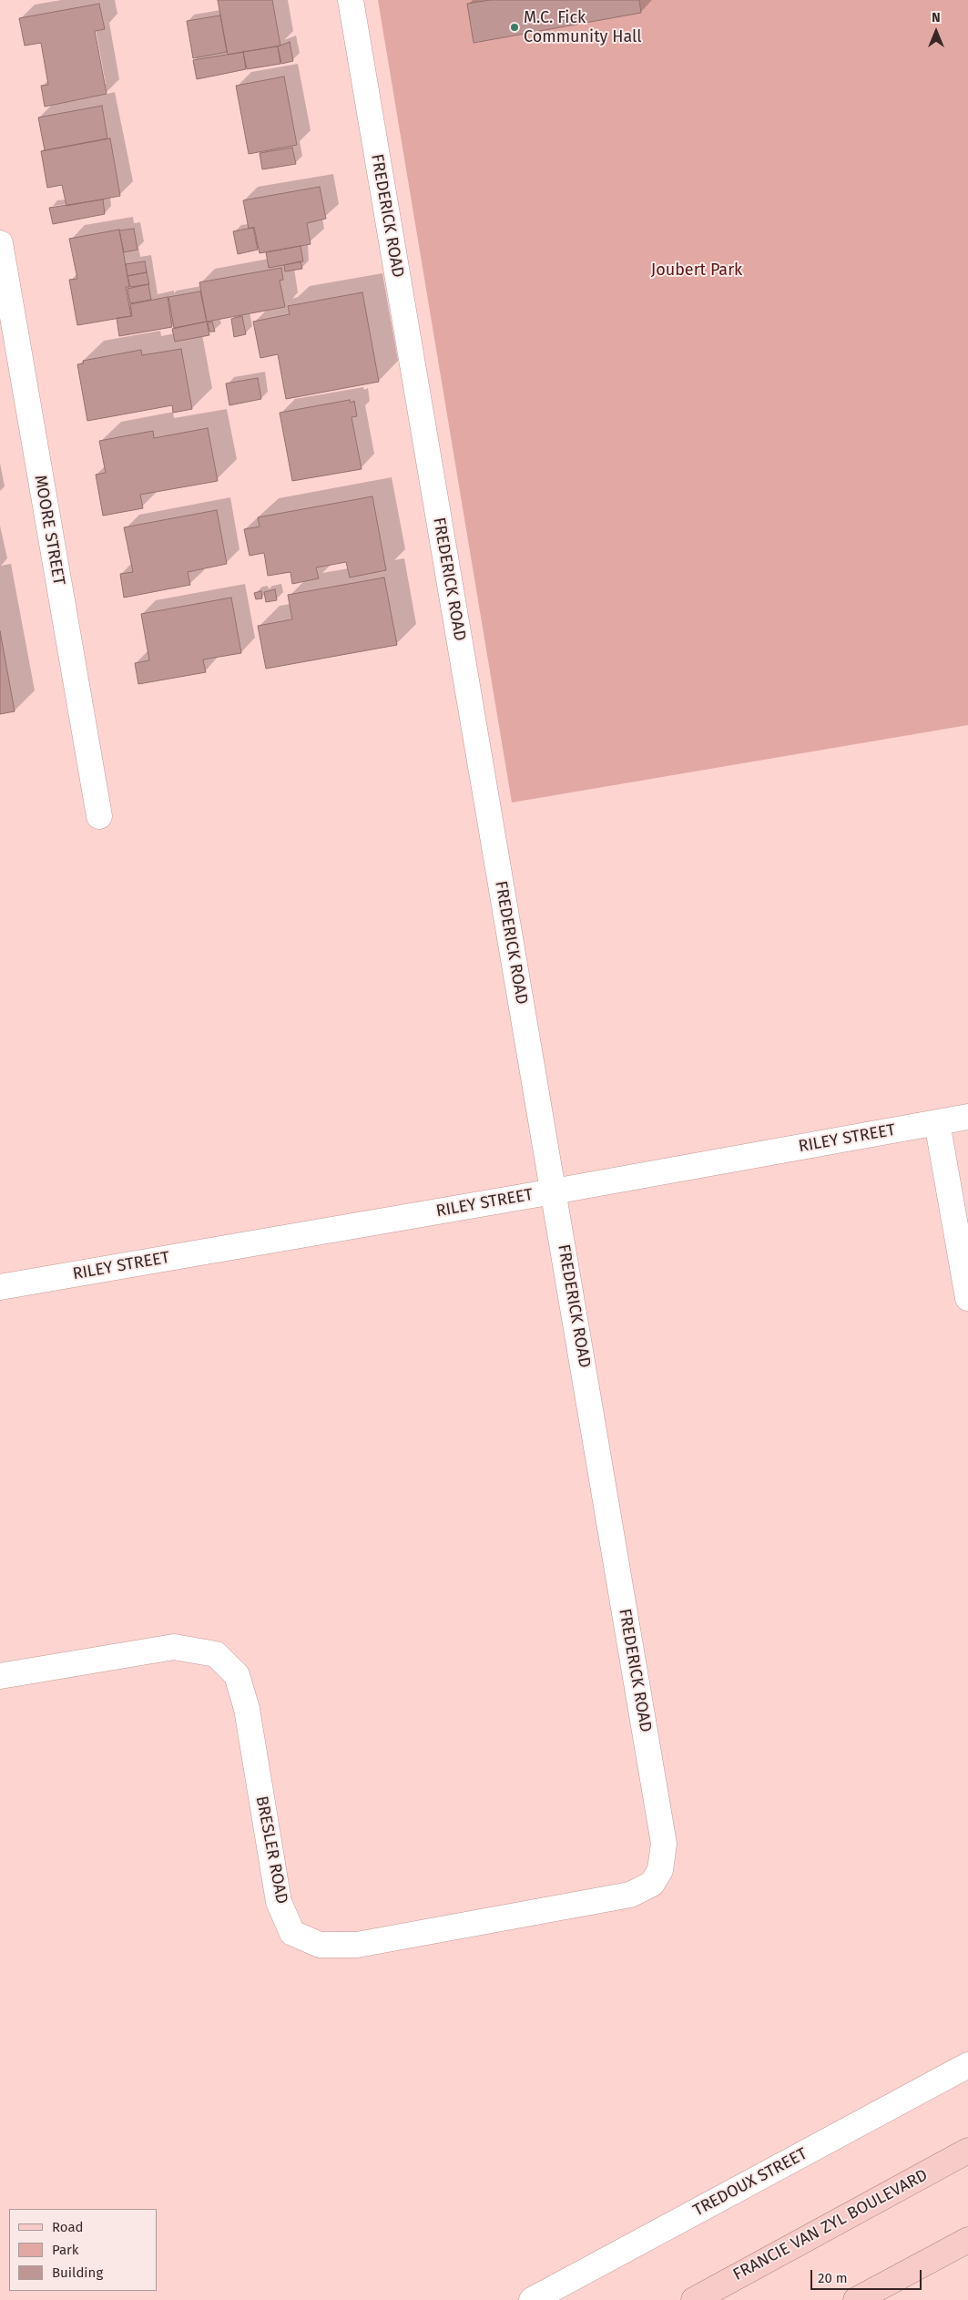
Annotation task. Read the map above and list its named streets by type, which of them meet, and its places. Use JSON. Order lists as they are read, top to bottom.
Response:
{
  "streets": {
    "main road": ["FRANCIE VAN ZYL BOULEVARD"],
    "street": [
      "FREDERICK ROAD",
      "MOORE STREET",
      "RILEY STREET",
      "BRESLER ROAD",
      "TREDOUX STREET"
    ]
  },
  "crossings": [
    ["FREDERICK ROAD", "RILEY STREET"],
    ["FREDERICK ROAD", "BRESLER ROAD"]
  ],
  "parks": ["Joubert Park"],
  "places": ["M.C. Fick Community Hall"],
  "legend": ["Road", "Park", "Building"],
  "scale_bar": "20 m",
  "north": "top"
}
